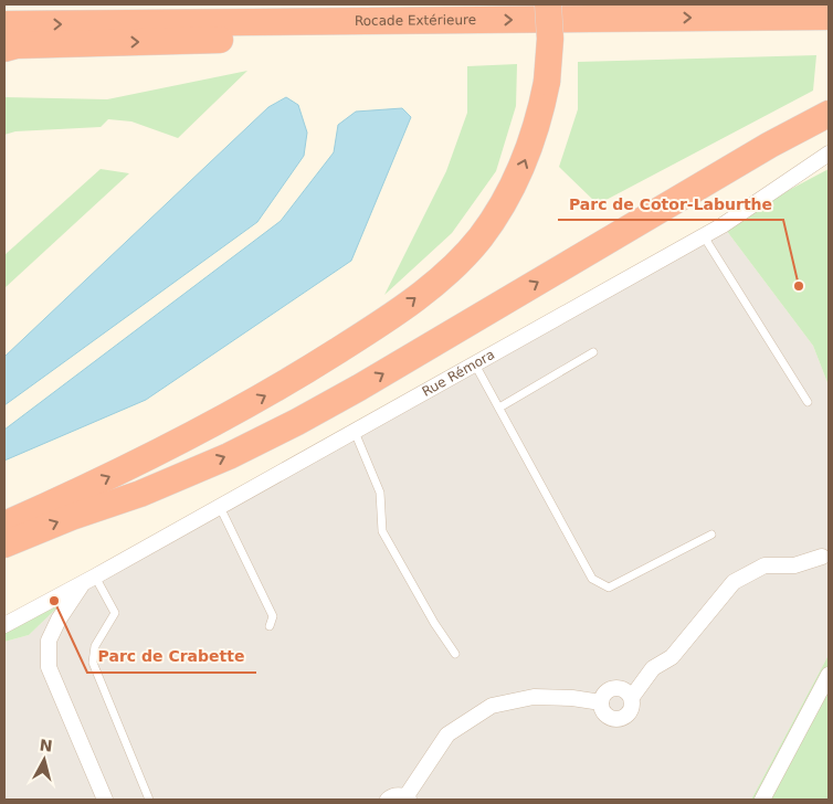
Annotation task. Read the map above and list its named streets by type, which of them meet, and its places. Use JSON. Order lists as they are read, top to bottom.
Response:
{
  "streets": {
    "highway": ["Rocade Extérieure"],
    "street": ["Rue Rémora"]
  },
  "places": ["Parc de Cotor-Laburthe", "Parc de Crabette"],
  "north": "top"
}
